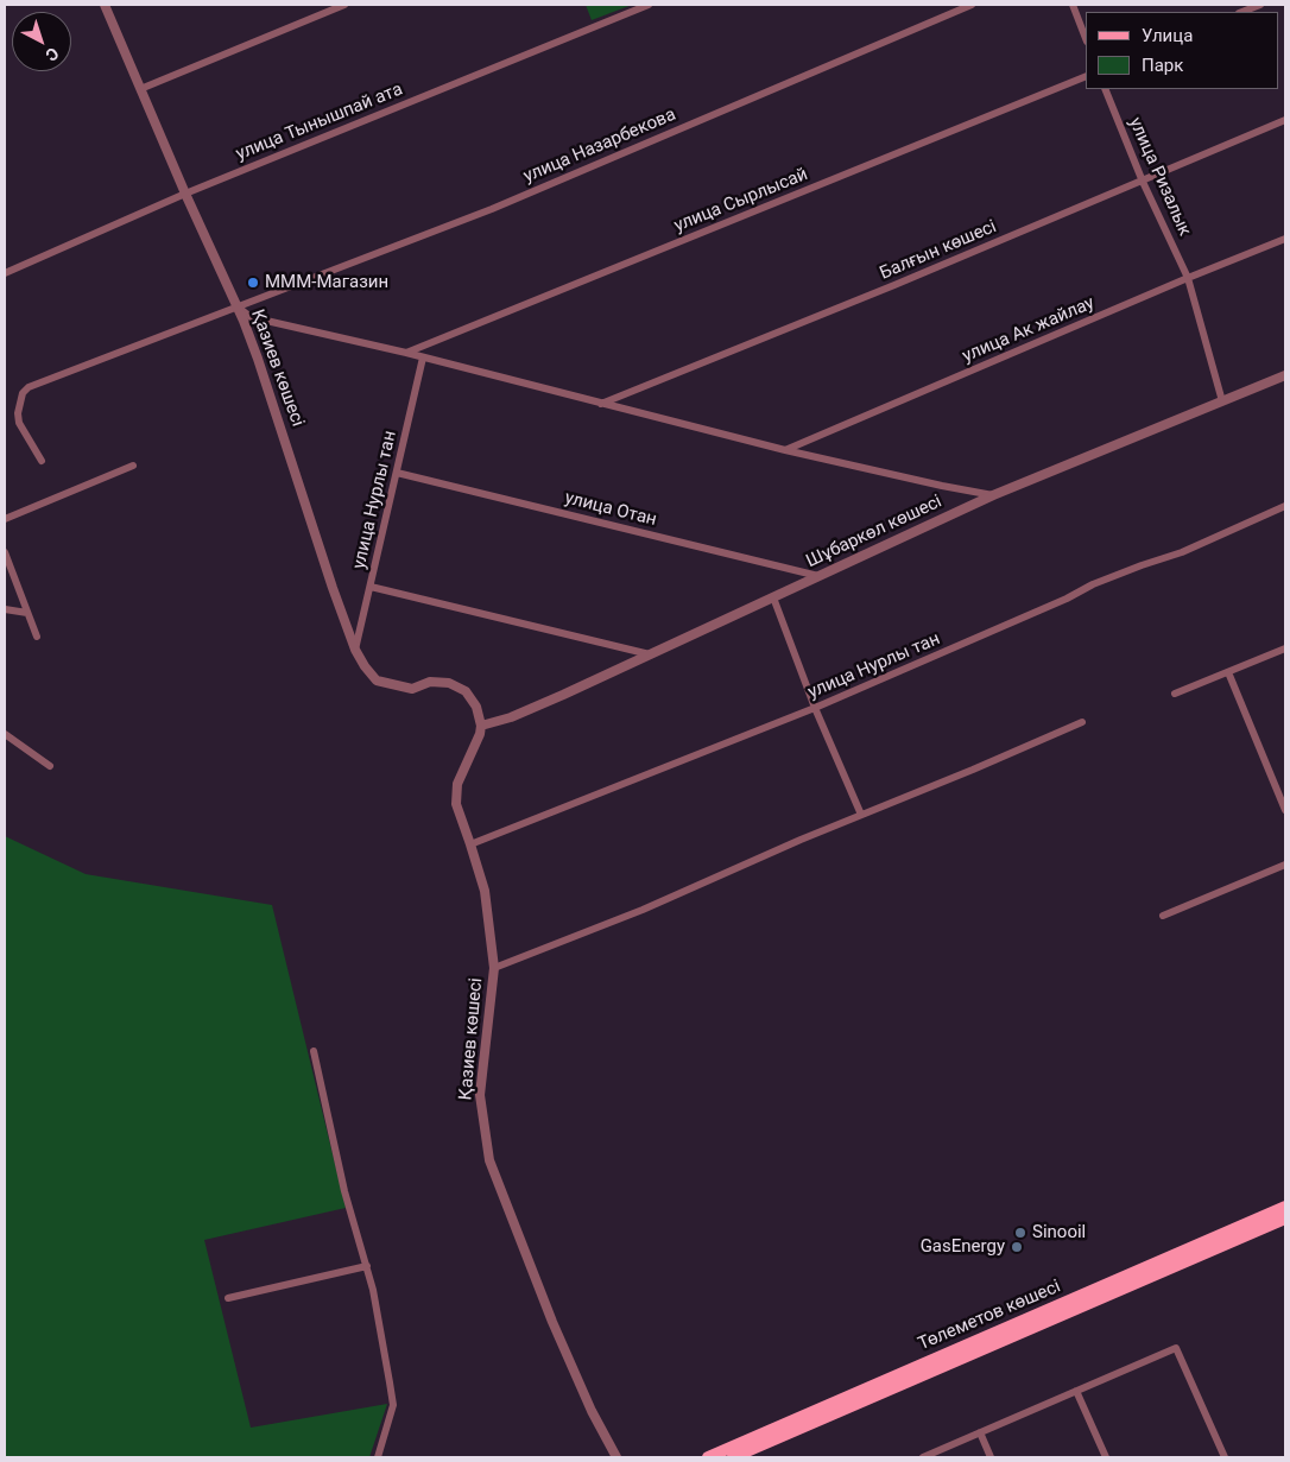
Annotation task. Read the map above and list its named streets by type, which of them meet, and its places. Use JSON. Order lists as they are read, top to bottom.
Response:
{
  "streets": {
    "main road": ["Төлеметов көшесі"],
    "street": [
      "улица Тынышпай ата",
      "улица Назарбекова",
      "улица Ризалык",
      "улица Сырлысай",
      "Балғын көшесі",
      "улица Ак жайлау",
      "Қазиев көшесі",
      "улица Нурлы тан",
      "улица Отан",
      "Шұбаркөл көшесі"
    ]
  },
  "crossings": [
    ["улица Тынышпай ата", "Қазиев көшесі"],
    ["улица Назарбекова", "Қазиев көшесі"],
    ["улица Ризалык", "Балғын көшесі"],
    ["улица Ризалык", "улица Ак жайлау"],
    ["улица Ризалык", "Шұбаркөл көшесі"],
    ["Қазиев көшесі", "улица Нурлы тан"],
    ["Қазиев көшесі", "Шұбаркөл көшесі"],
    ["улица Нурлы тан", "улица Отан"],
    ["улица Отан", "Шұбаркөл көшесі"]
  ],
  "places": ["МММ-Магазин", "Sinooil", "GasEnergy"],
  "legend": ["Улица", "Парк"],
  "north": "bottom right"
}
